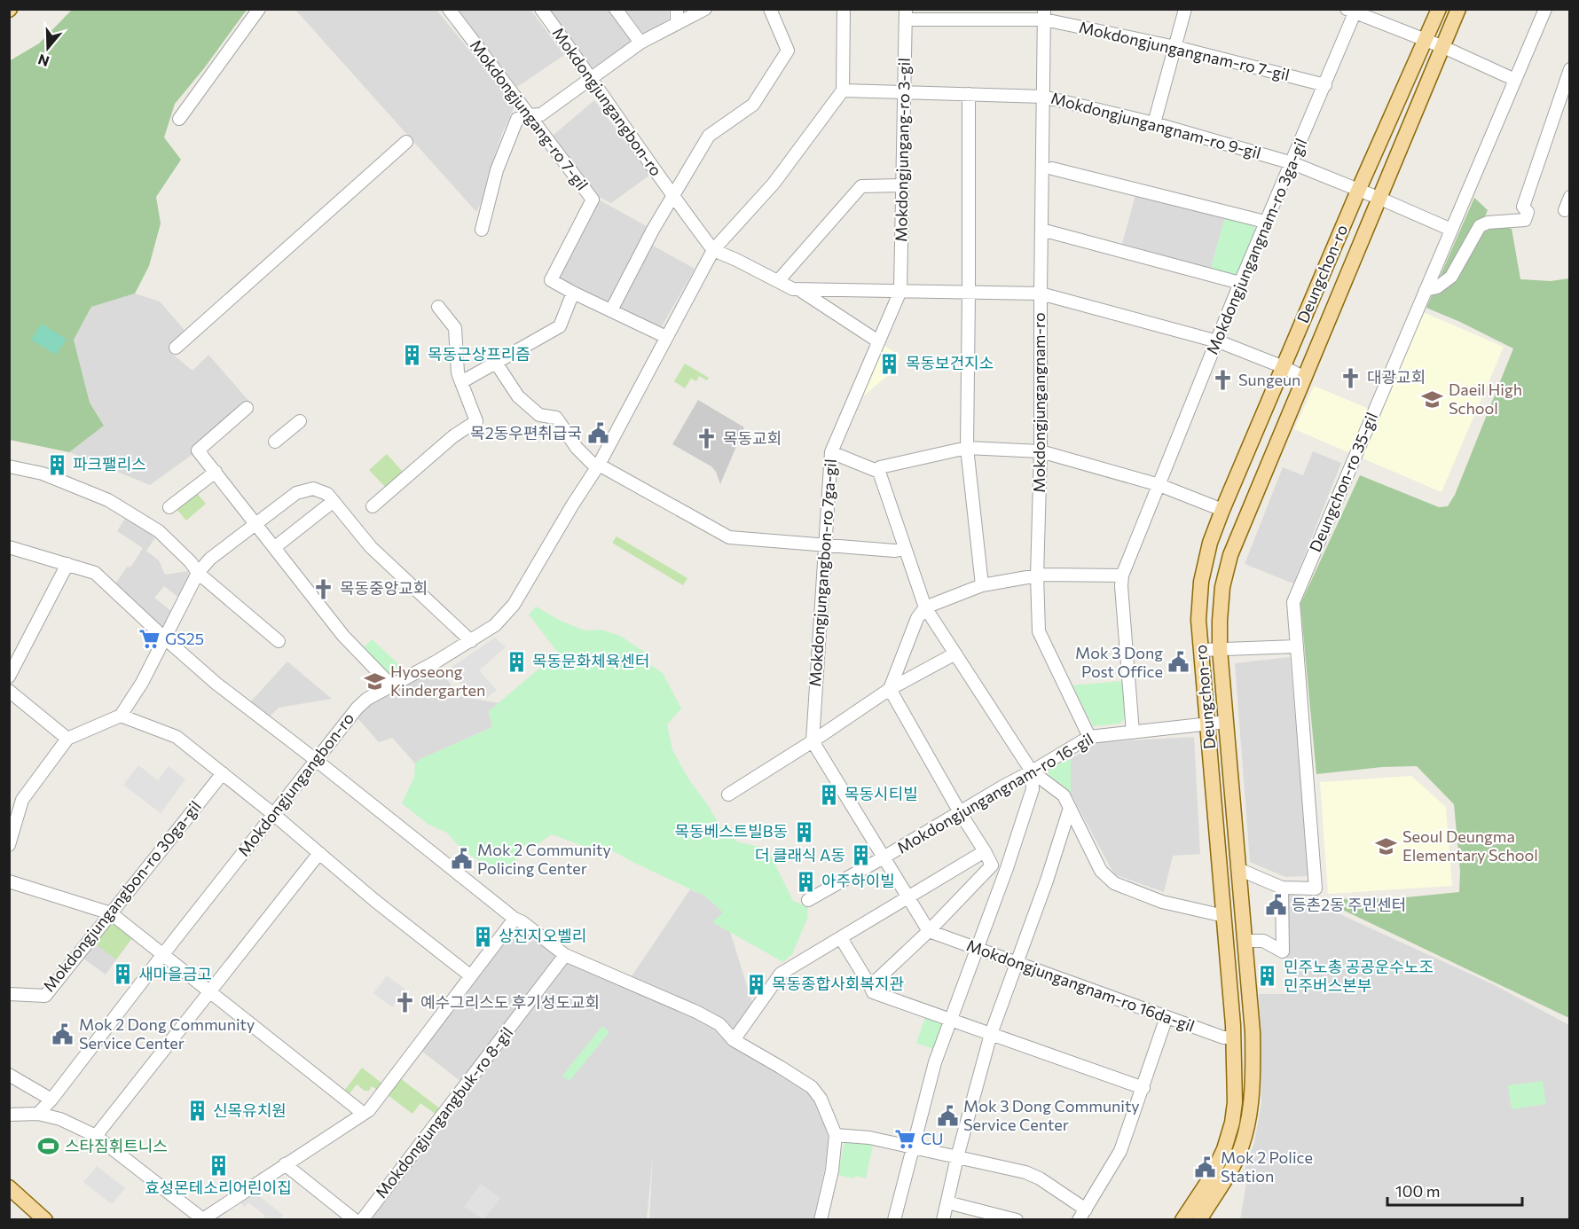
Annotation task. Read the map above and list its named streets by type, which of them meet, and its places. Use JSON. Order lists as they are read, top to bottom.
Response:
{
  "streets": {
    "main road": ["Deungchon-ro"],
    "street": [
      "Mokdongjungangnam-ro 7-gil",
      "Mokdongjungangbon-ro",
      "Mokdongjungang-ro 7-gil",
      "Mokdongjungangnam-ro 9-gil",
      "Mokdongjungang-ro 3-gil",
      "Mokdongjungangnam-ro 3ga-gil",
      "Mokdongjungangnam-ro",
      "Deungchon-ro 35-gil",
      "Mokdongjungangbon-ro 7ga-gil",
      "Mokdongjungangnam-ro 16-gil",
      "Mokdongjungangbon-ro 30ga-gil",
      "Mokdongjungangnam-ro 16da-gil",
      "Mokdongjungangbuk-ro 8-gil"
    ]
  },
  "crossings": [
    ["Mokdongjungangnam-ro 7-gil", "Mokdongjungangnam-ro 3ga-gil"],
    ["Mokdongjungangnam-ro 7-gil", "Mokdongjungangnam-ro"],
    ["Mokdongjungangnam-ro 9-gil", "Mokdongjungang-ro 3-gil"],
    ["Mokdongjungangnam-ro 9-gil", "Mokdongjungangnam-ro 3ga-gil"],
    ["Mokdongjungangnam-ro 9-gil", "Deungchon-ro"],
    ["Mokdongjungangnam-ro 9-gil", "Mokdongjungangnam-ro"],
    ["Mokdongjungang-ro 3-gil", "Mokdongjungangbon-ro 7ga-gil"],
    ["Mokdongjungangnam-ro 3ga-gil", "Mokdongjungangnam-ro 16-gil"],
    ["Deungchon-ro", "Deungchon-ro 35-gil"],
    ["Deungchon-ro", "Mokdongjungangnam-ro 16-gil"],
    ["Deungchon-ro", "Mokdongjungangnam-ro 16da-gil"],
    ["Mokdongjungangnam-ro", "Mokdongjungangnam-ro 16-gil"]
  ],
  "places": {
    "building": [
      "목동근상프리즘",
      "목동보건지소",
      "파크팰리스",
      "목동문화체육센터",
      "목동시티빌",
      "목동베스트빌B동",
      "더 클래식 A동",
      "아주하이빌",
      "상진지오벨리",
      "새마을금고",
      "민주노총 공공운수노조 민주버스본부",
      "목동종합사회복지관",
      "신목유치원",
      "효성몬테소리어린이집"
    ],
    "church": [
      "대광교회",
      "Sungeun",
      "목동교회",
      "목동중앙교회",
      "예수그리스도 후기성도교회"
    ],
    "school or university": ["Daeil High School", "Hyoseong Kindergarten", "Seoul Deungma Elementary School"],
    "public building": [
      "목2동우편취급국",
      "Mok 3 Dong Post Office",
      "Mok 2 Community Policing Center",
      "등촌2동 주민센터",
      "Mok 2 Dong Community Service Center",
      "Mok 3 Dong Community Service Center",
      "Mok 2 Police Station"
    ],
    "supermarket": ["GS25", "CU"],
    "sports": ["스타짐휘트니스"]
  },
  "scale_bar": "100 m",
  "north": "bottom"
}
